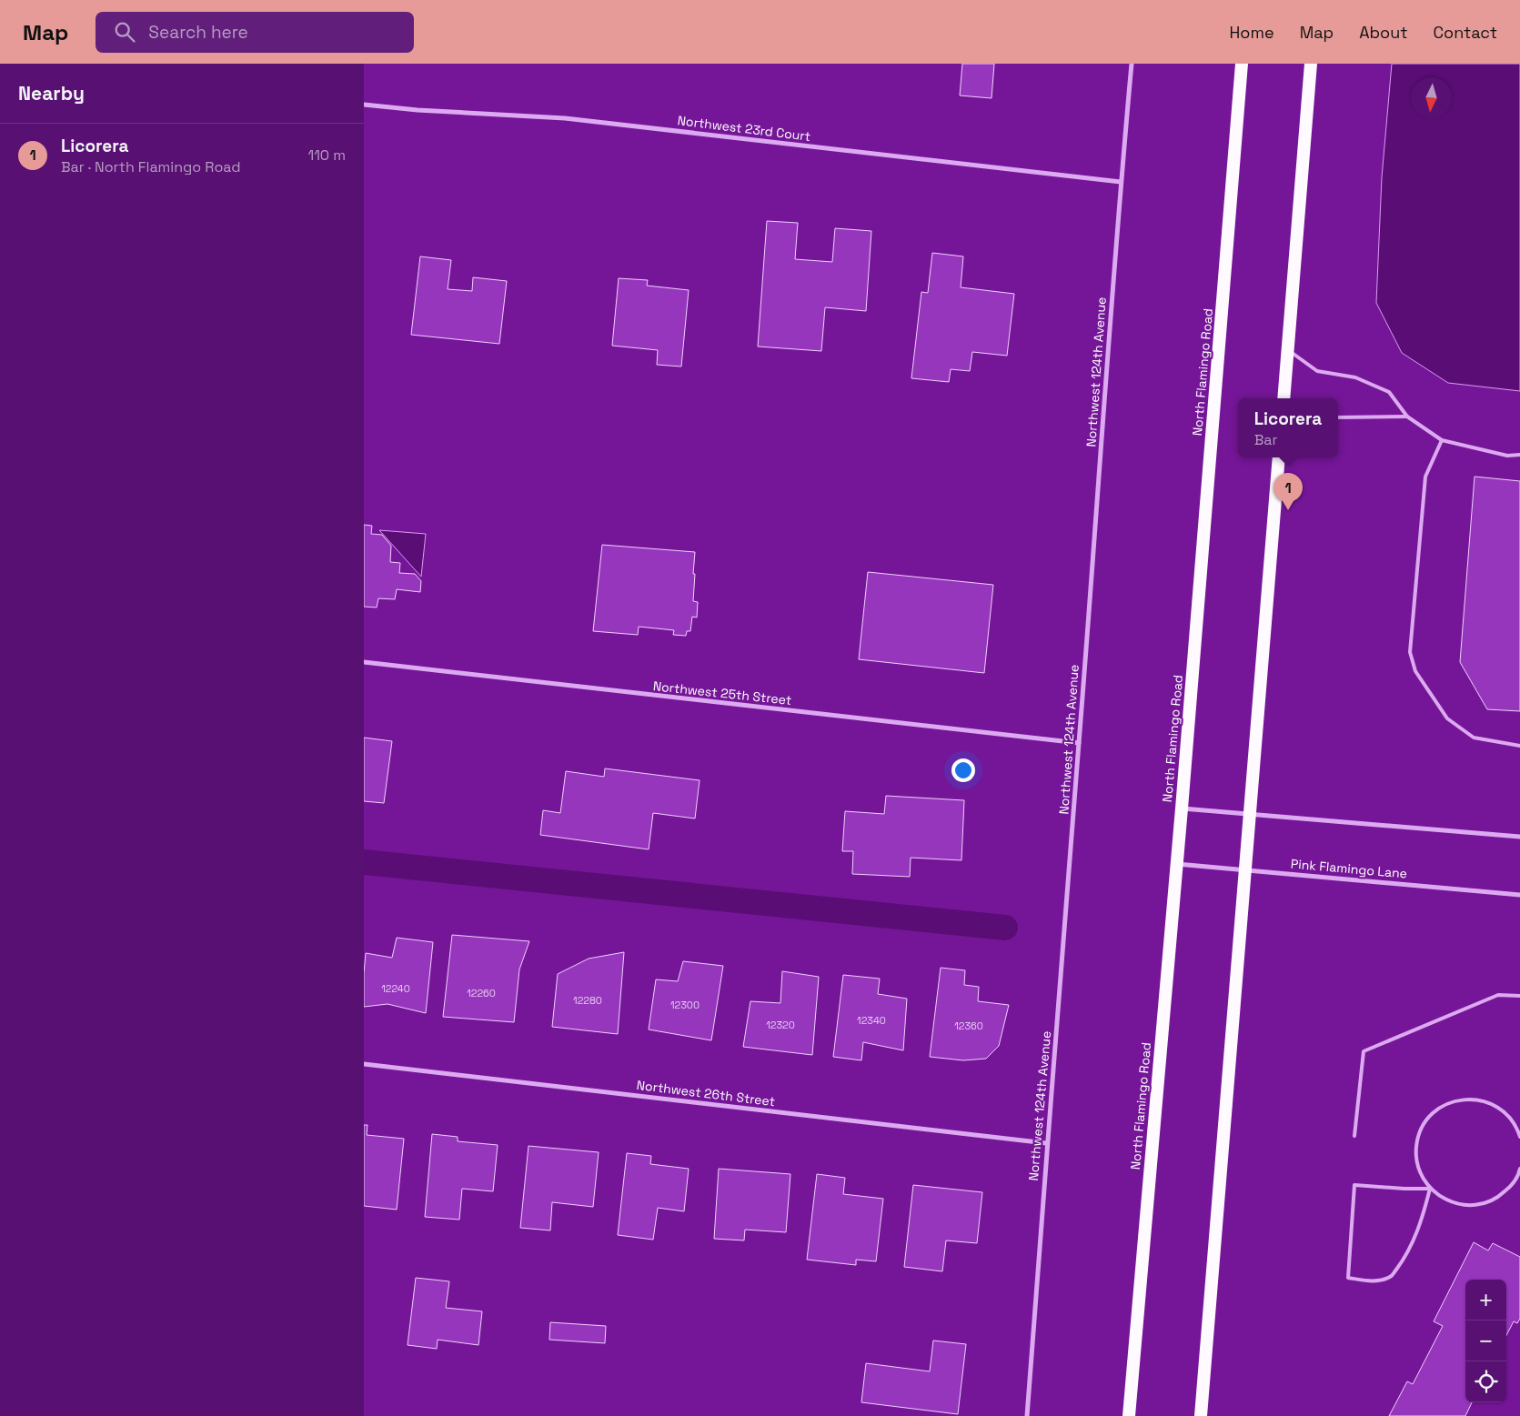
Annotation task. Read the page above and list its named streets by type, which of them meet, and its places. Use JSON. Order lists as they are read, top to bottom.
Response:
{
  "streets": {
    "highway": ["North Flamingo Road"],
    "street": [
      "Northwest 23rd Court",
      "Northwest 124th Avenue",
      "Northwest 25th Street",
      "Pink Flamingo Lane",
      "Northwest 26th Street"
    ]
  },
  "crossings": [
    ["Northwest 23rd Court", "Northwest 124th Avenue"],
    ["Northwest 124th Avenue", "Northwest 25th Street"],
    ["Northwest 124th Avenue", "Northwest 26th Street"],
    ["North Flamingo Road", "Pink Flamingo Lane"]
  ],
  "house_numbers": [
    "12240",
    "12260",
    "12280",
    "12300",
    "12340",
    "12320",
    "12360"
  ],
  "north": "bottom",
  "page": {
    "header": "Map",
    "search": "Search here",
    "nav": [
      "Home",
      "Map",
      "About",
      "Contact"
    ],
    "heading": "Nearby",
    "list": [
      {
        "mark": "1",
        "name": "Licorera",
        "note": "Bar · North Flamingo Road",
        "value": "110 m"
      }
    ],
    "popup": ["Licorera", "Bar"],
    "pins": "1",
    "map_buttons": ["+", "−"]
  }
}
